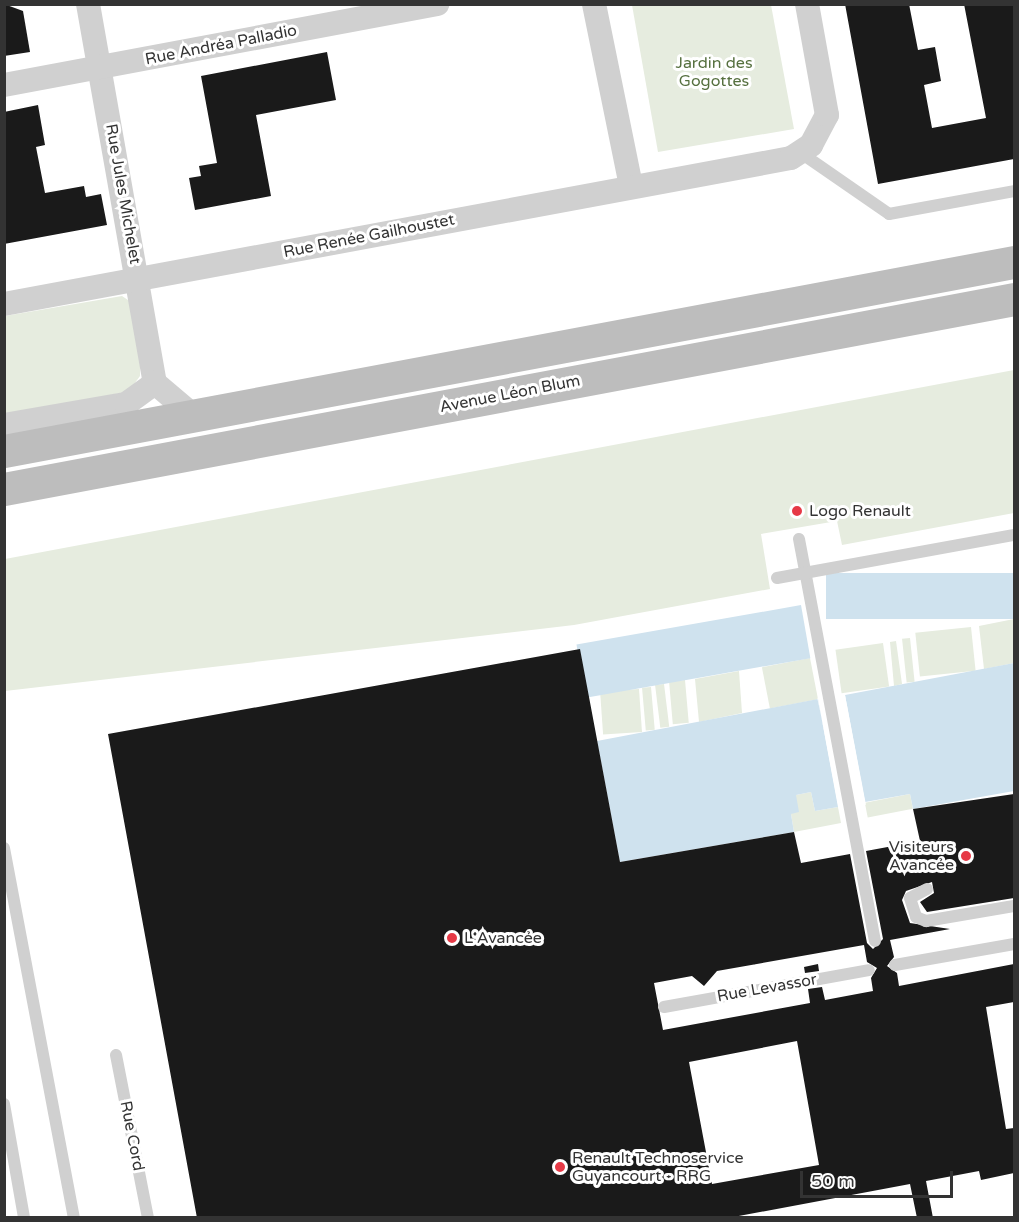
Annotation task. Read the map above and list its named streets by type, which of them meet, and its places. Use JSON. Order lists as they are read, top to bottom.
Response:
{
  "streets": {
    "main road": ["Avenue Léon Blum"],
    "street": ["Rue Andréa Palladio", "Rue Jules Michelet", "Rue Renée Gailhoustet"],
    "lane": ["Rue Levassor", "Rue Cord"]
  },
  "crossings": [
    ["Rue Andréa Palladio", "Rue Jules Michelet"],
    ["Rue Jules Michelet", "Rue Renée Gailhoustet"]
  ],
  "parks": ["Jardin des Gogottes"],
  "places": [
    "Logo Renault",
    "Visiteurs Avancée",
    "L'Avancée",
    "Renault Technoservice Guyancourt - RRG"
  ],
  "scale_bar": "50 m"
}
